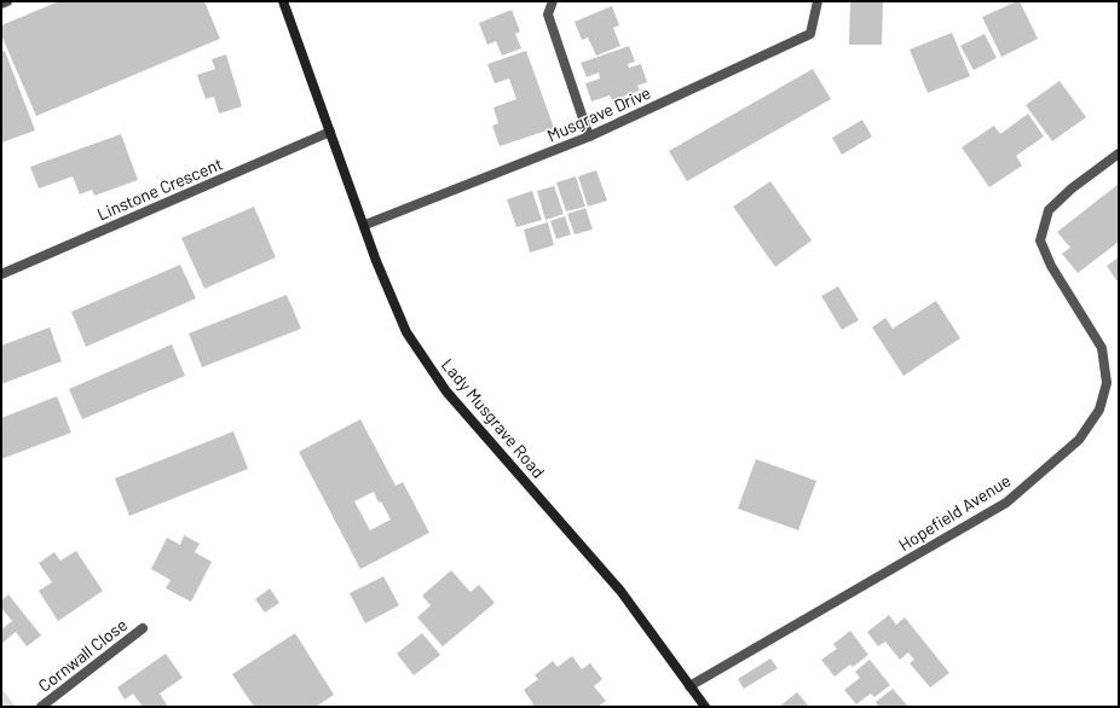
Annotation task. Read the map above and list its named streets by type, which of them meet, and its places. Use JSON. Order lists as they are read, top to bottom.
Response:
{
  "streets": {
    "main road": ["Lady Musgrave Road"],
    "street": [
      "Musgrave Drive",
      "Linstone Crescent",
      "Hopefield Avenue",
      "Cornwall Close"
    ]
  },
  "crossings": [
    ["Musgrave Drive", "Lady Musgrave Road"],
    ["Linstone Crescent", "Lady Musgrave Road"],
    ["Lady Musgrave Road", "Hopefield Avenue"]
  ]
}
